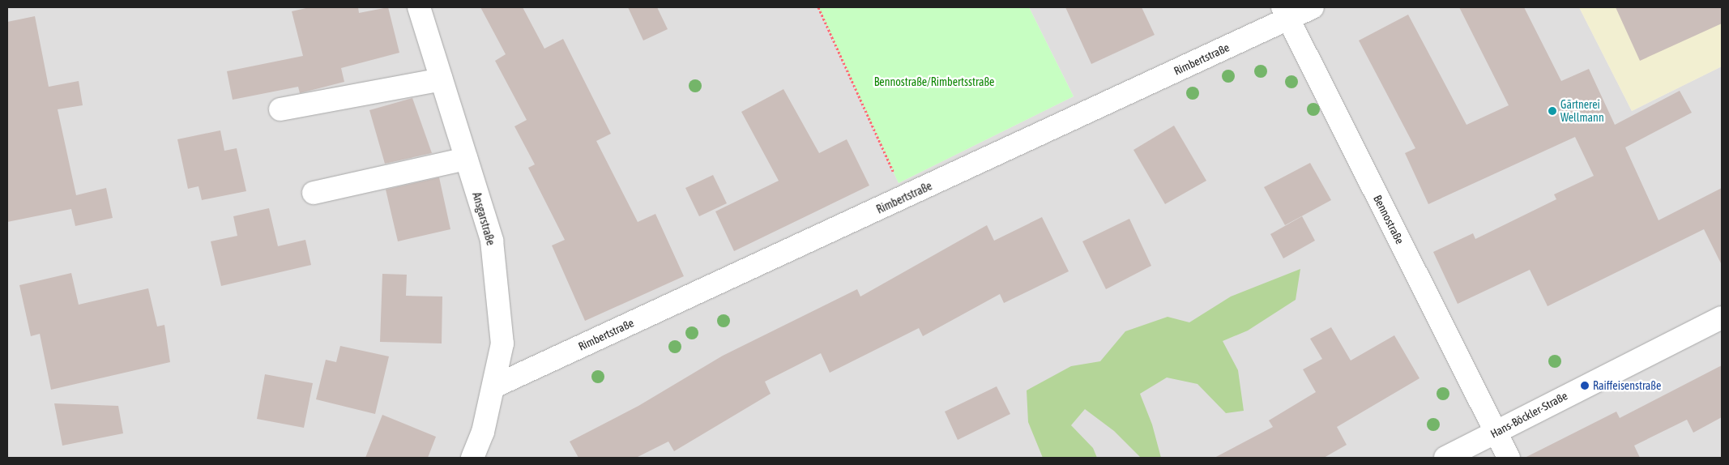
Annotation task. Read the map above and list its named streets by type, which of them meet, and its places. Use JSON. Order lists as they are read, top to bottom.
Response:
{
  "streets": {
    "street": [
      "Rimbertstraße",
      "Ansgarstraße",
      "Bennostraße",
      "Hans-Böckler-Straße"
    ]
  },
  "crossings": [
    ["Rimbertstraße", "Ansgarstraße"],
    ["Rimbertstraße", "Bennostraße"],
    ["Bennostraße", "Hans-Böckler-Straße"]
  ],
  "parks": ["Bennostraße/Rimbertsstraße"],
  "places": ["Gärtnerei Wellmann", "Raiffeisenstraße"]
}
